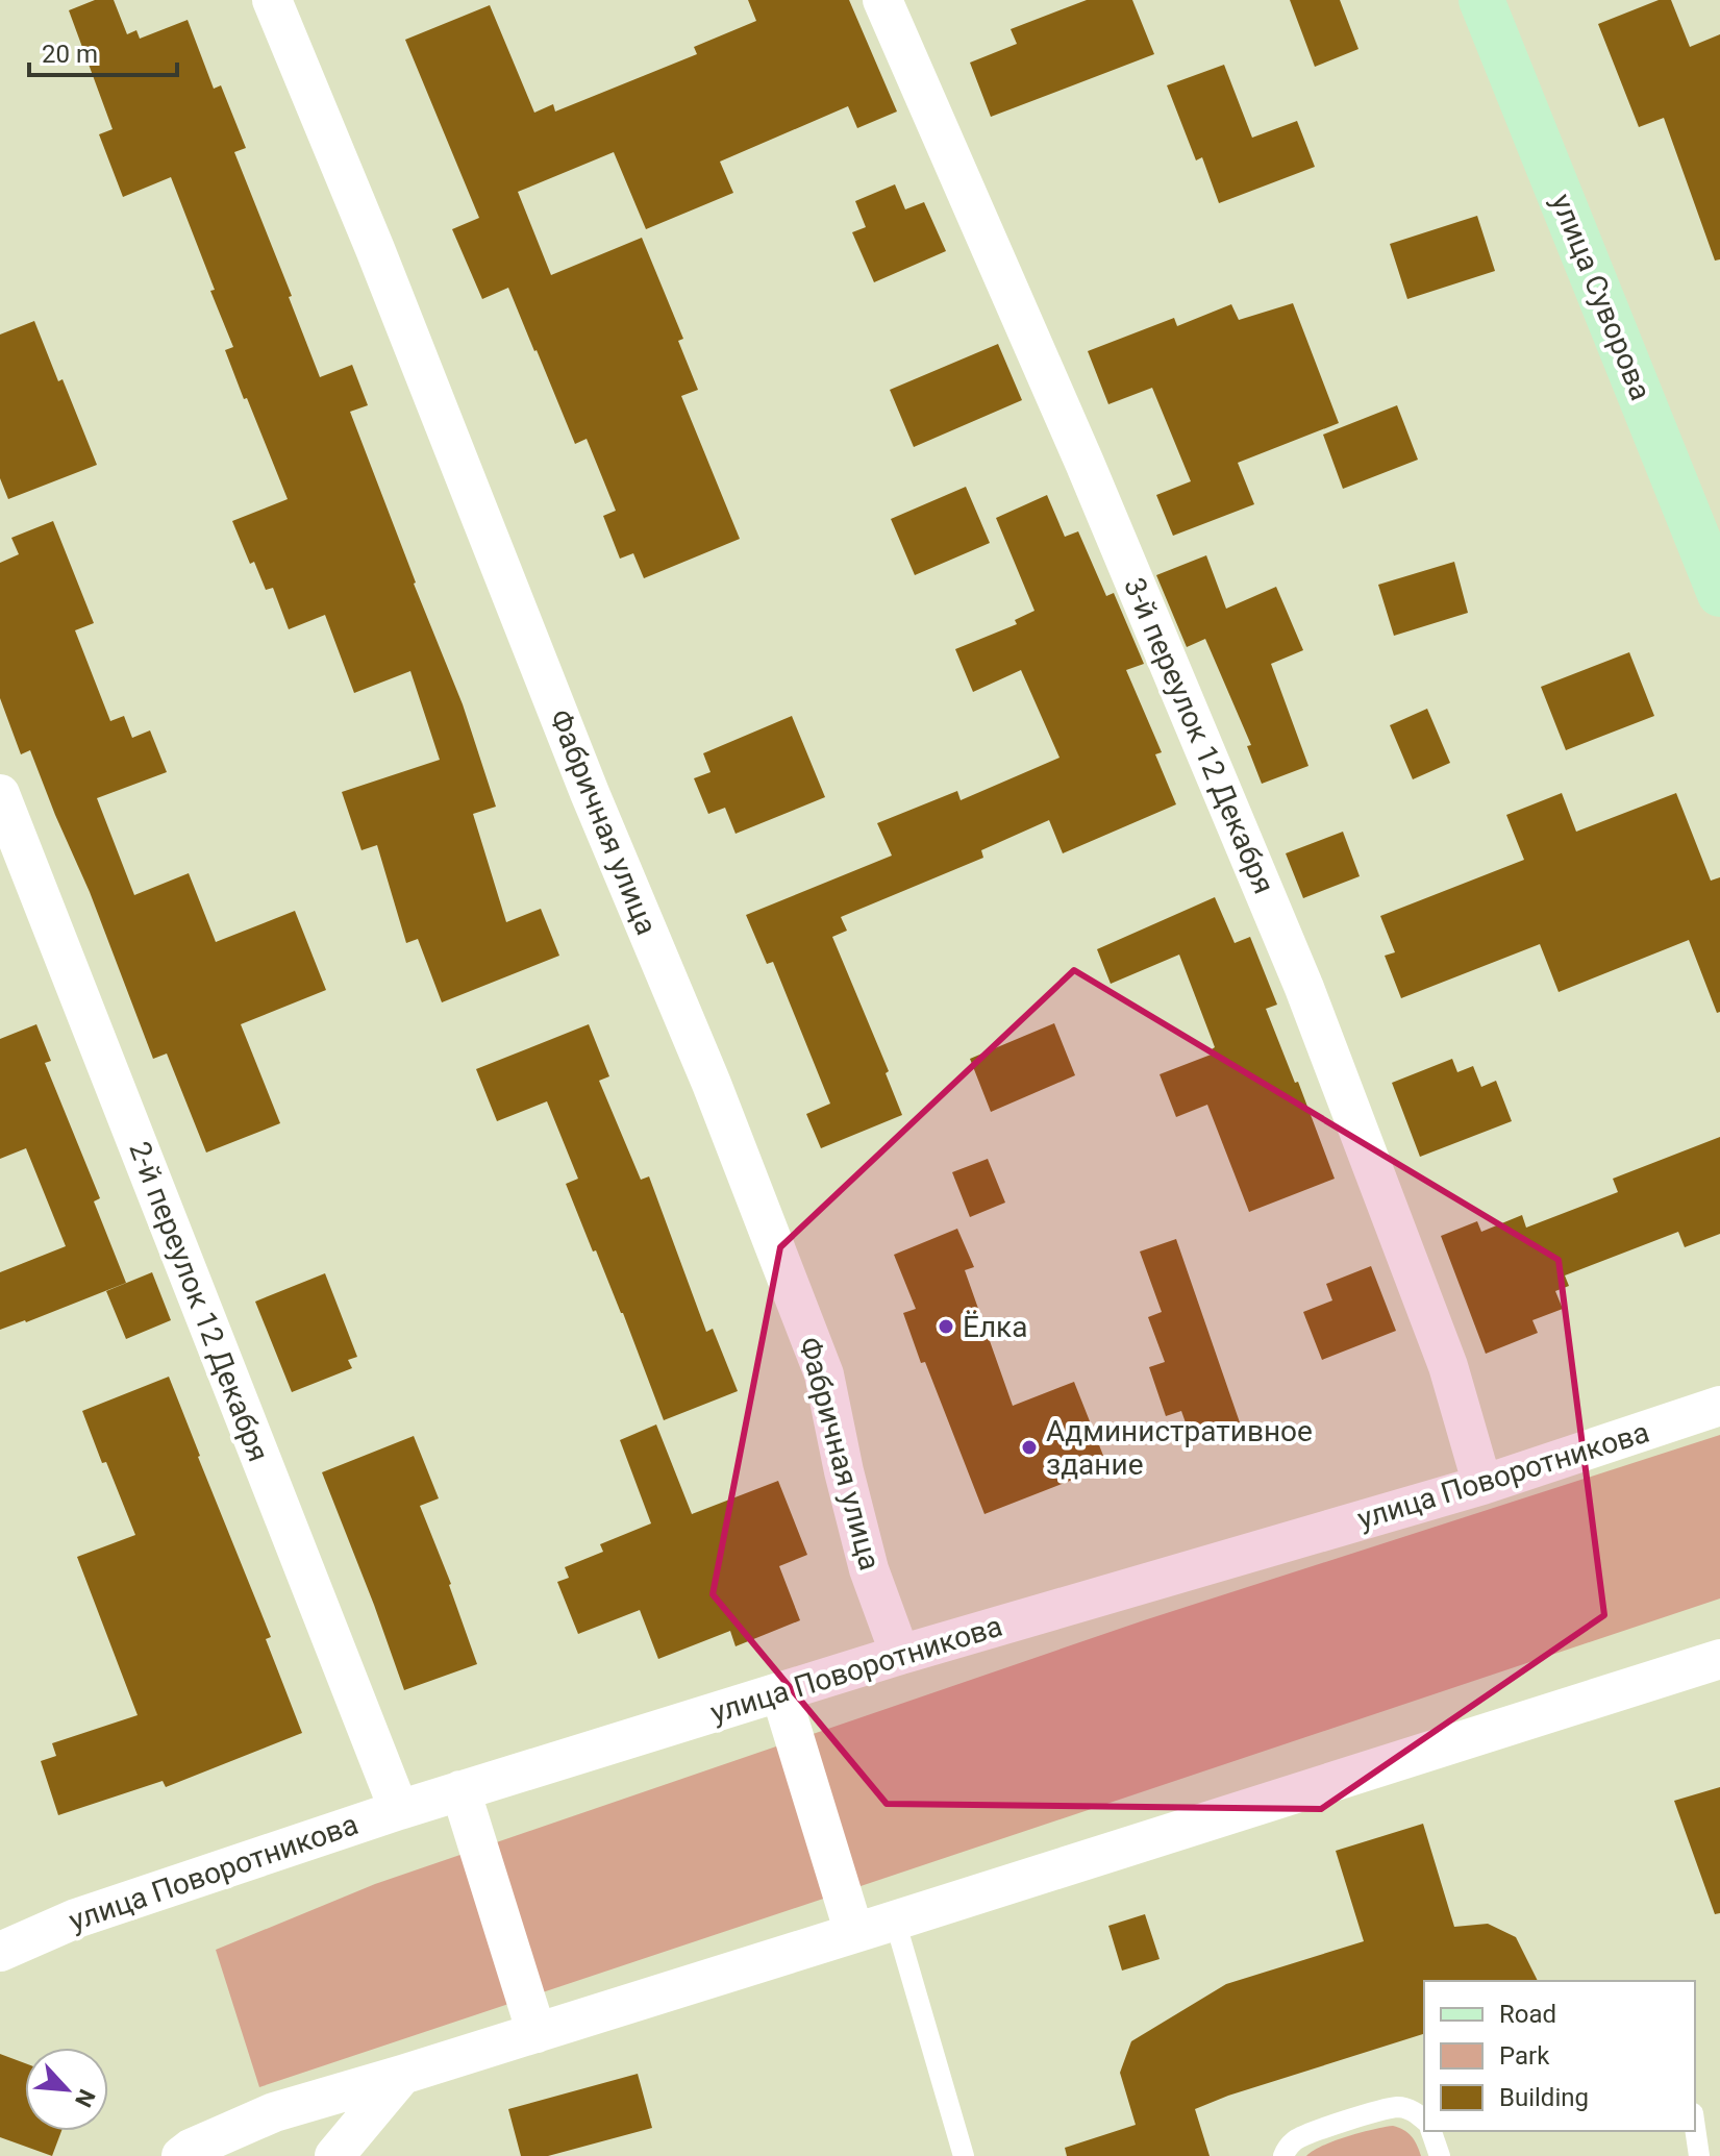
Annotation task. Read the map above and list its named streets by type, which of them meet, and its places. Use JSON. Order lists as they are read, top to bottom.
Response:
{
  "streets": {
    "main road": ["улица Суворова"],
    "street": [
      "3-й переулок 12 Декабря",
      "Фабричная улица",
      "2-й переулок 12 Декабря",
      "улица Поворотникова"
    ]
  },
  "crossings": [
    ["3-й переулок 12 Декабря", "улица Поворотникова"],
    ["Фабричная улица", "улица Поворотникова"],
    ["2-й переулок 12 Декабря", "улица Поворотникова"]
  ],
  "places": ["Ёлка", "Административное здание"],
  "legend": ["Road", "Park", "Building"],
  "scale_bar": "20 m",
  "north": "bottom right"
}
